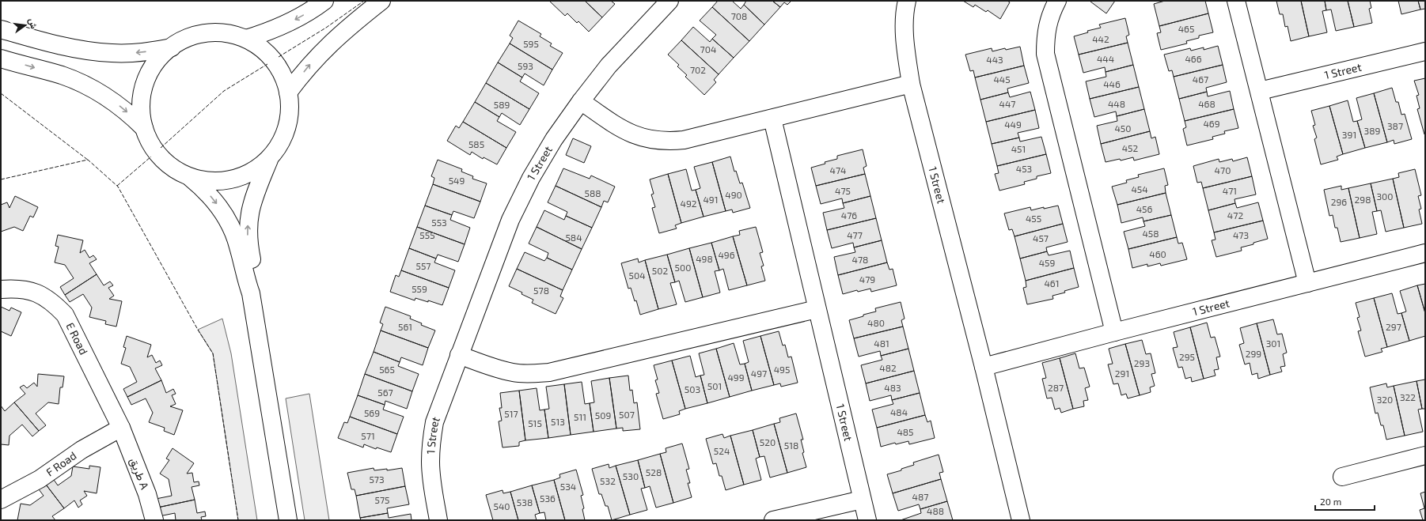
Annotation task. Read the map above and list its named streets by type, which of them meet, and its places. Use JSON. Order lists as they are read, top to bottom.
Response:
{
  "streets": {
    "street": [
      "1 Street",
      "E Road",
      "F Road",
      "طريق A"
    ]
  },
  "crossings": [
    ["E Road", "F Road"],
    ["E Road", "طريق A"],
    ["F Road", "طريق A"]
  ],
  "house_numbers": [
    "708",
    "465",
    "442",
    "595",
    "704",
    "444",
    "466",
    "443",
    "593",
    "702",
    "445",
    "467",
    "446",
    "447",
    "448",
    "468",
    "589",
    "469",
    "449",
    "387",
    "450",
    "389",
    "391",
    "585",
    "452",
    "451",
    "453",
    "474",
    "470",
    "549",
    "454",
    "475",
    "471",
    "588",
    "490",
    "300",
    "491",
    "298",
    "296",
    "492",
    "456",
    "476",
    "472",
    "455",
    "553",
    "458",
    "555",
    "477",
    "473",
    "584",
    "457",
    "460",
    "496",
    "498",
    "478",
    "459",
    "557",
    "500",
    "502",
    "504",
    "479",
    "461",
    "559",
    "578",
    "480",
    "561",
    "297",
    "481",
    "301",
    "299",
    "295",
    "293",
    "482",
    "565",
    "495",
    "497",
    "291",
    "499",
    "501",
    "483",
    "287",
    "503",
    "567",
    "322",
    "320",
    "484",
    "569",
    "517",
    "507",
    "509",
    "511",
    "513",
    "515",
    "485",
    "571",
    "520",
    "518",
    "524",
    "528",
    "530",
    "573",
    "532",
    "534",
    "487",
    "536",
    "575",
    "538",
    "540",
    "488"
  ],
  "scale_bar": "20 m",
  "north": "right"
}
